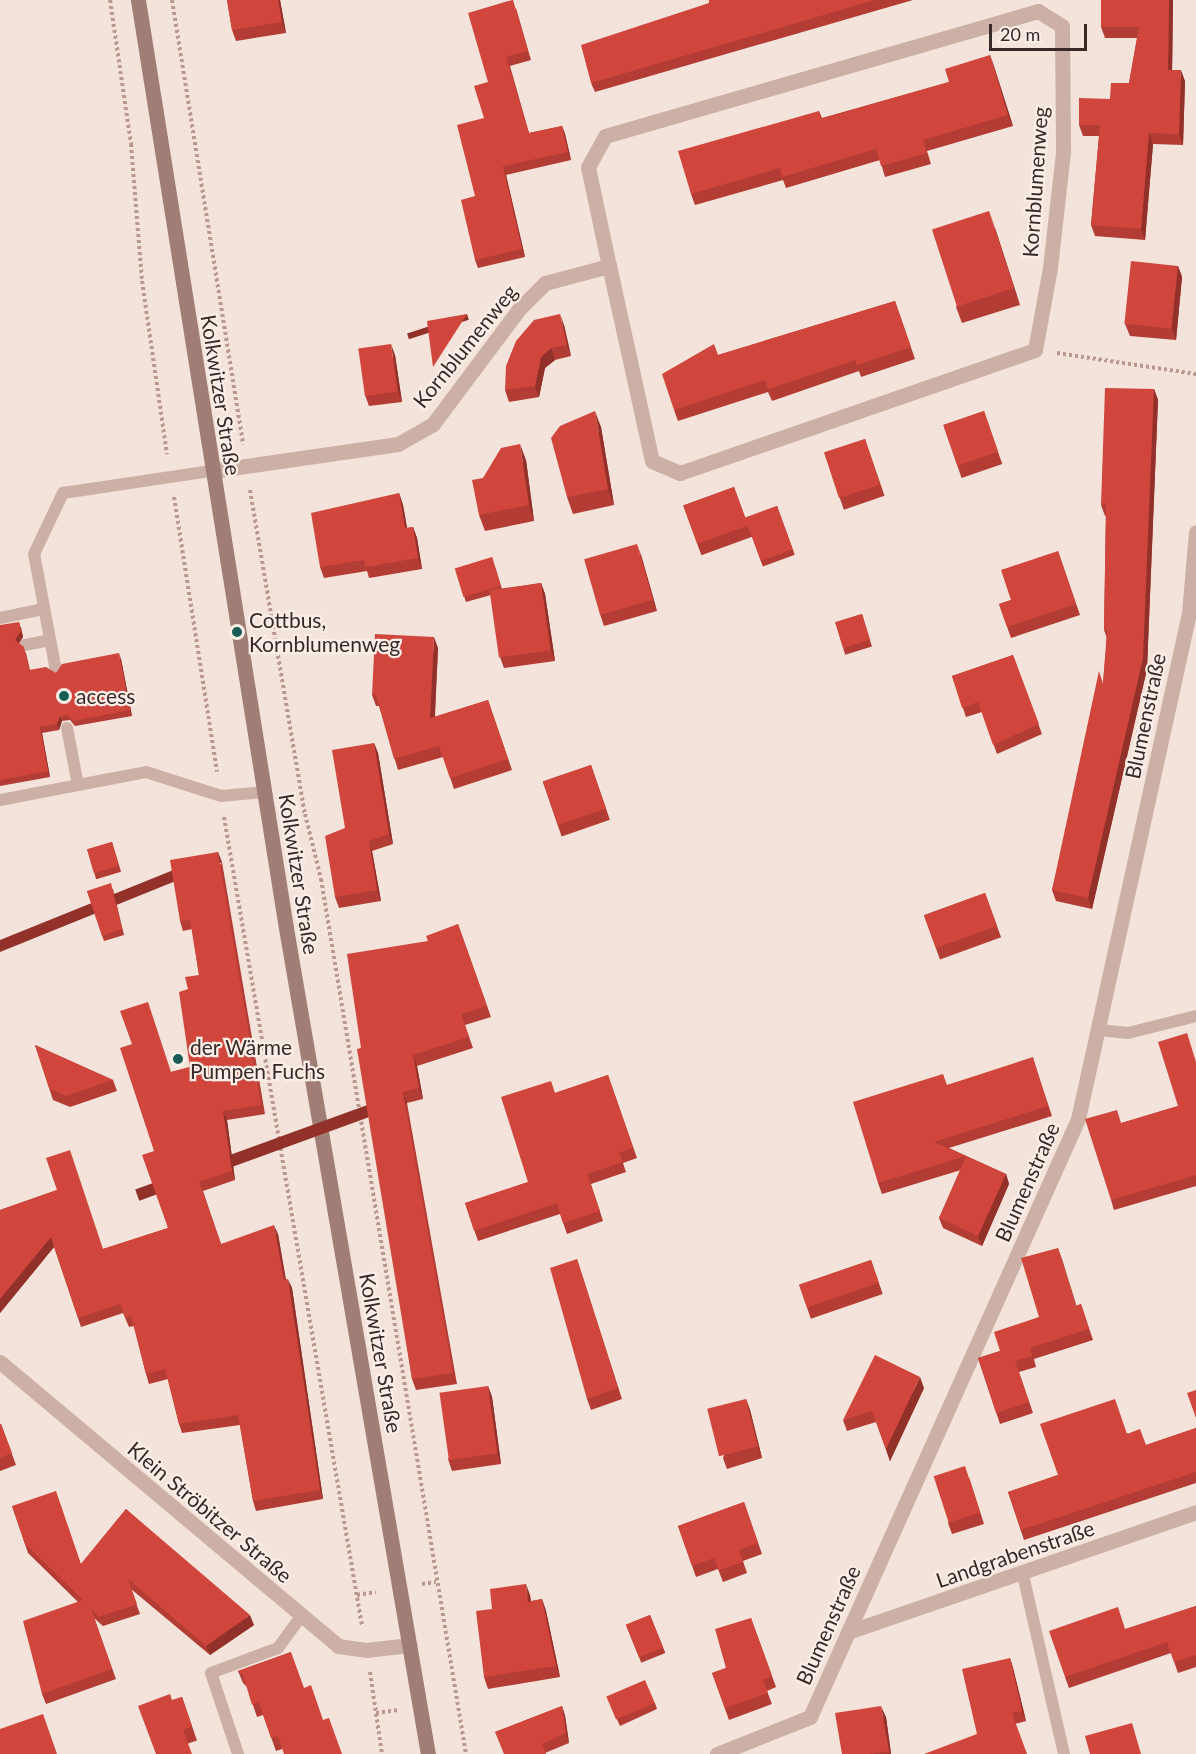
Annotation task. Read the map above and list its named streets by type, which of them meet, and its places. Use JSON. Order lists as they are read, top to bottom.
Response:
{
  "streets": {
    "main road": ["Kolkwitzer Straße"],
    "street": [
      "Kornblumenweg",
      "Blumenstraße",
      "Klein Ströbitzer Straße",
      "Landgrabenstraße"
    ]
  },
  "crossings": [
    ["Kornblumenweg", "Kolkwitzer Straße"],
    ["Kolkwitzer Straße", "Klein Ströbitzer Straße"],
    ["Blumenstraße", "Landgrabenstraße"]
  ],
  "places": ["Cottbus, Kornblumenweg", "access", "der Wärme Pumpen Fuchs"],
  "scale_bar": "20 m"
}
